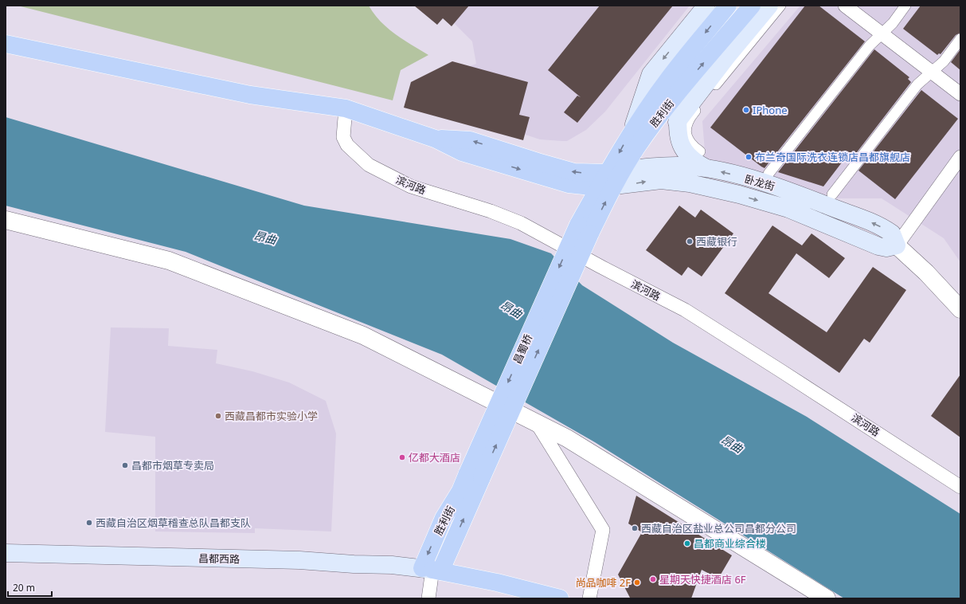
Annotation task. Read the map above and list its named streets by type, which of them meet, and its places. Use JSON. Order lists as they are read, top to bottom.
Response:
{
  "streets": {
    "main road": [
      "胜利街",
      "卧龙街",
      "昌蜀桥",
      "昌都西路"
    ],
    "street": ["滨河路"]
  },
  "crossings": [
    ["胜利街", "卧龙街"],
    ["胜利街", "昌蜀桥"],
    ["胜利街", "昌都西路"]
  ],
  "water": ["昂曲"],
  "places": [
    "IPhone",
    "布兰奇国际洗衣连锁店昌都旗舰店",
    "西藏银行",
    "西藏昌都市实验小学",
    "亿都大酒店",
    "昌都市烟草专卖局",
    "西藏自治区烟草稽查总队昌都支队",
    "西藏自治区盐业总公司昌都分公司",
    "昌都商业综合楼",
    "星期天快捷酒店 6F",
    "尚品咖啡 2F"
  ],
  "scale_bar": "20 m"
}
